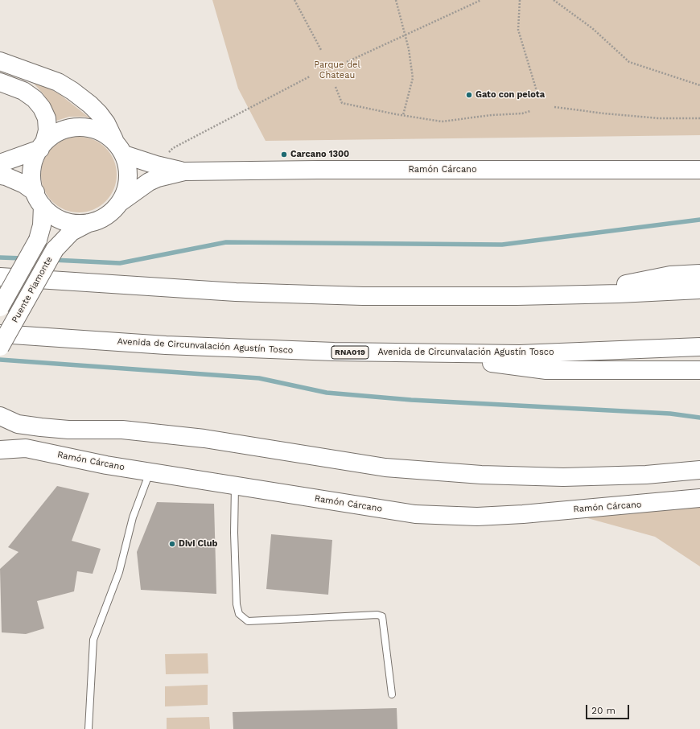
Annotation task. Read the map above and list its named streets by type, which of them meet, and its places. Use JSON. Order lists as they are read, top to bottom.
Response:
{
  "streets": {
    "main road": [
      "Ramón Cárcano",
      "Puente Piamonte",
      "Avenida de Circunvalación Agustín Tosco",
      "RNA019"
    ]
  },
  "crossings": [
    ["Ramón Cárcano", "Puente Piamonte"]
  ],
  "parks": ["Parque del Chateau"],
  "places": ["Gato con pelota", "Carcano 1300", "Divi Club"],
  "scale_bar": "20 m"
}
